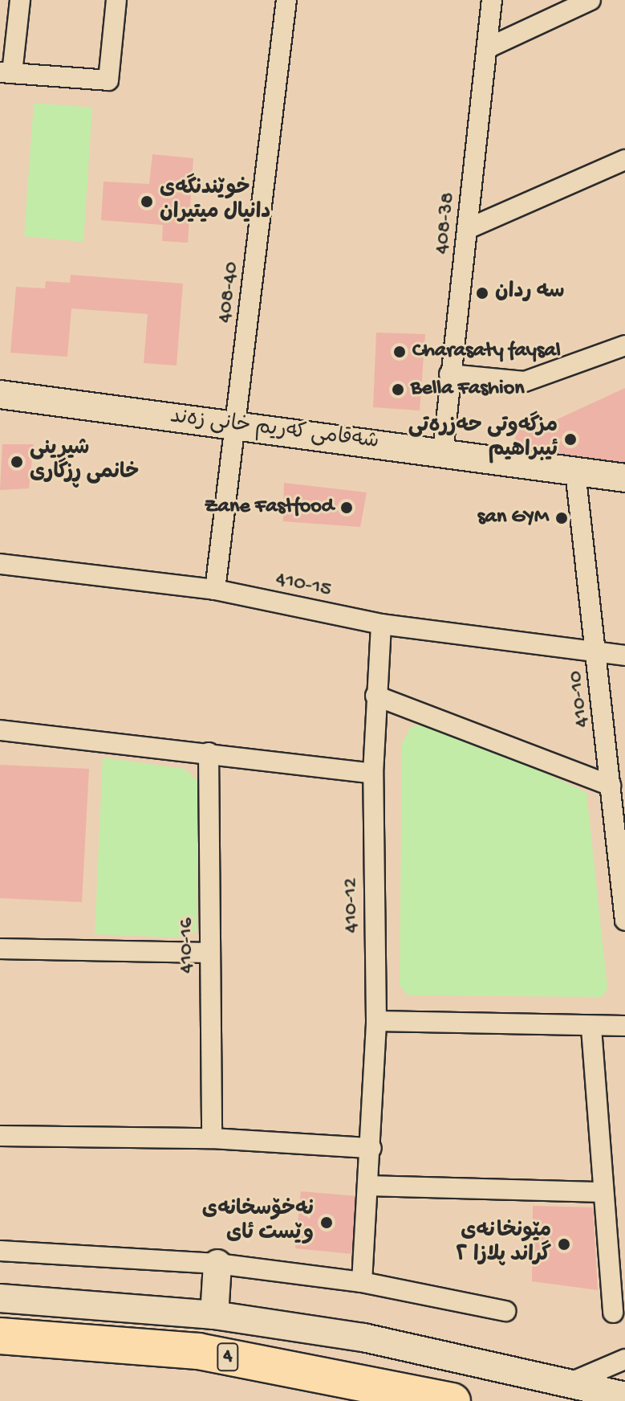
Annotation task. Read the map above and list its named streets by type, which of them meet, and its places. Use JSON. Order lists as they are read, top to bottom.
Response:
{
  "streets": {
    "highway": ["4"],
    "main road": ["شەقامی کەریم خانی زەند"],
    "street": [
      "408-38",
      "408-40",
      "410-15",
      "410-10",
      "410-12",
      "410-16"
    ]
  },
  "crossings": [
    ["408-38", "شەقامی کەریم خانی زەند"],
    ["408-40", "شەقامی کەریم خانی زەند"],
    ["408-40", "410-15"],
    ["شەقامی کەریم خانی زەند", "410-10"],
    ["410-15", "410-10"],
    ["410-15", "410-12"]
  ],
  "places": [
    "خوێندنگەی دانیال میتیران",
    "سه ردان",
    "Charasaty faysal",
    "Bella Fashion",
    "مزگەوتی حەزرەتی ئیبراهیم",
    "شیرینی خانمی ڕزگاری",
    "Zane Fastfood",
    "san GYM",
    "نەخۆسخانەی وێست ئای",
    "مێونخانەی گراند پلازا ٢"
  ]
}
